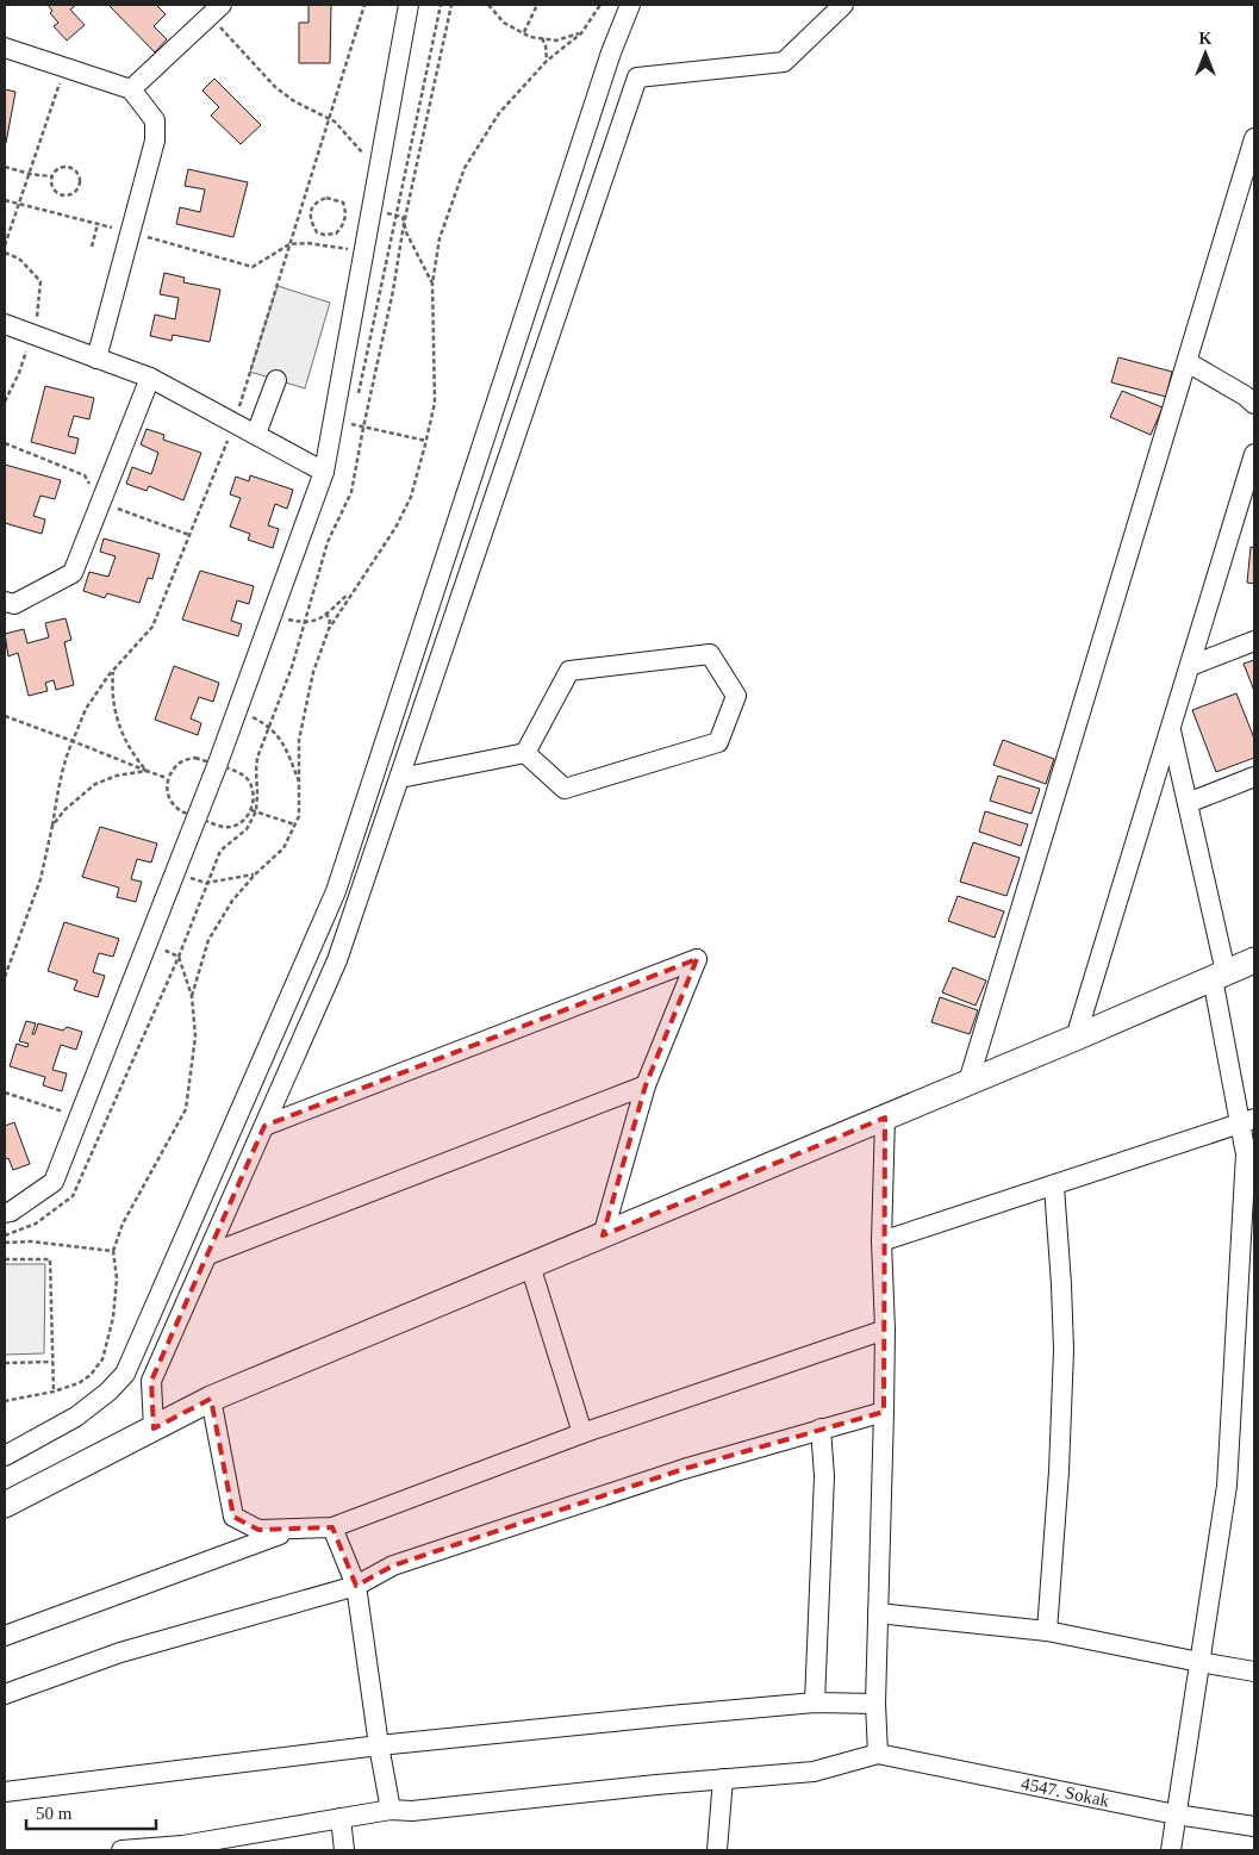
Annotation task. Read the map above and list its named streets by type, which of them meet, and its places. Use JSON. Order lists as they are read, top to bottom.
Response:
{
  "streets": {
    "street": ["4547. Sokak"]
  },
  "scale_bar": "50 m",
  "north": "top"
}
